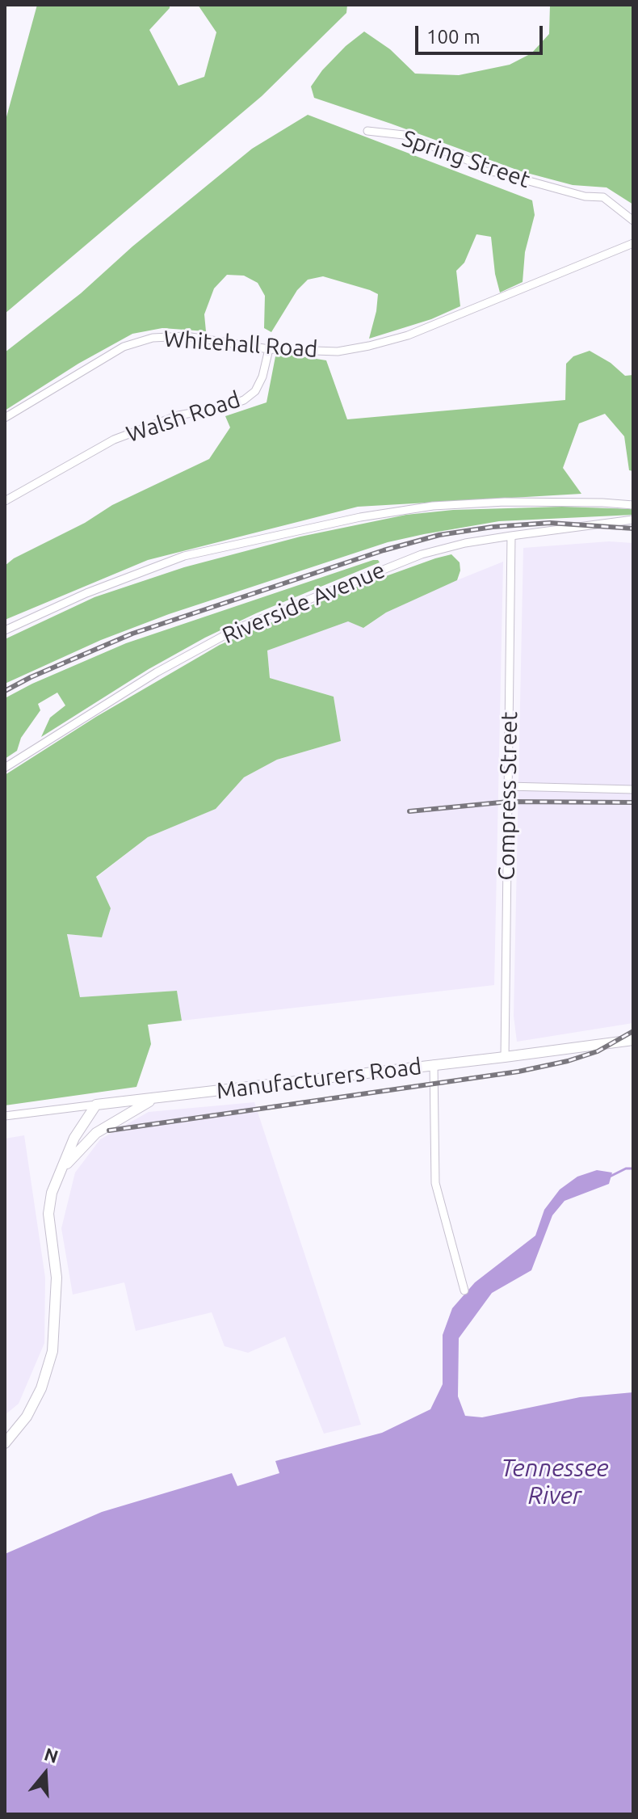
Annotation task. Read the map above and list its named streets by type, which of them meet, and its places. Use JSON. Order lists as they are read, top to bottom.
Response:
{
  "streets": {
    "main road": ["Manufacturers Road"],
    "street": [
      "Spring Street",
      "Whitehall Road",
      "Walsh Road",
      "Riverside Avenue",
      "Compress Street"
    ]
  },
  "crossings": [
    ["Whitehall Road", "Walsh Road"],
    ["Riverside Avenue", "Compress Street"],
    ["Compress Street", "Manufacturers Road"]
  ],
  "water": ["Tennessee River"],
  "scale_bar": "100 m",
  "north": "top"
}
